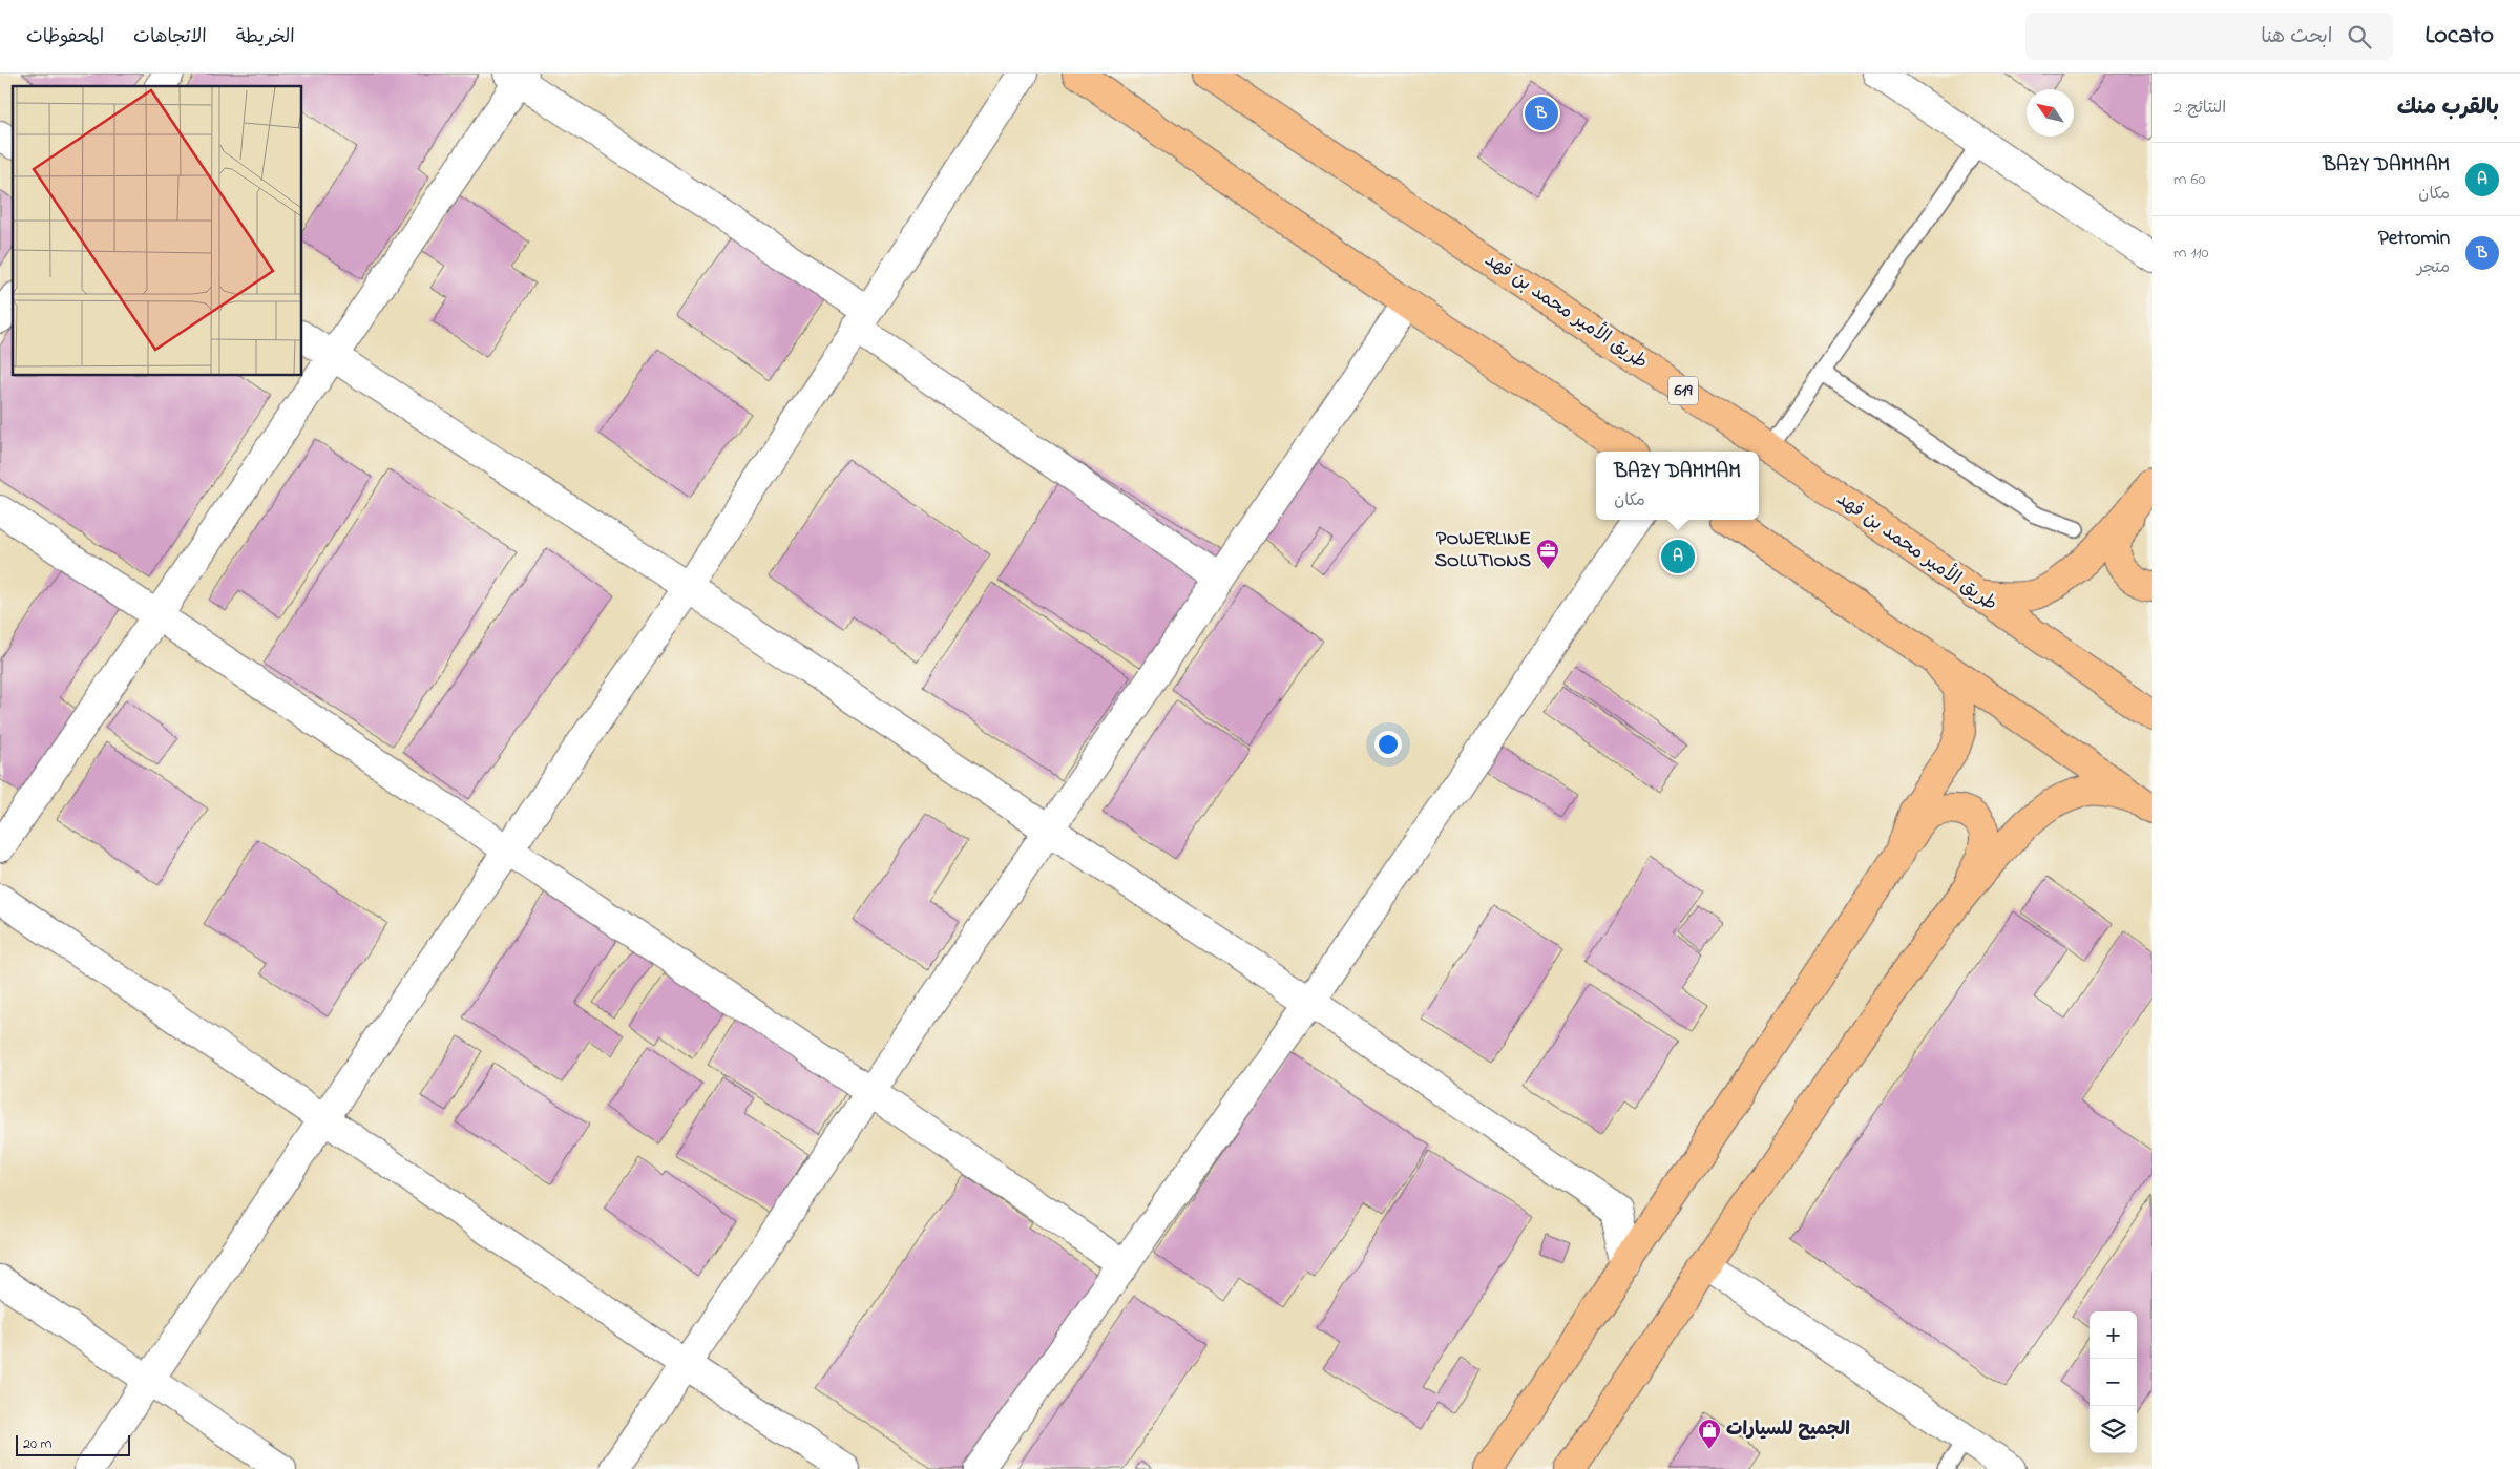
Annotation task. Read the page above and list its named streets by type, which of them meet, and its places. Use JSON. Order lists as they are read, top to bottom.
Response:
{
  "streets": {
    "main road": ["طريق الأمير محمد بن فهد", "619"]
  },
  "places": {
    "office": ["POWERLINE SOLUTIONS"],
    "shop": ["الجميح للسيارات"]
  },
  "scale_bar": "20 m",
  "north": "top left",
  "page": {
    "header": "Locato",
    "search": "ابحث هنا",
    "nav": ["الخريطة", "الاتجاهات", "المحفوظات"],
    "heading": ["بالقرب منك", "النتائج: 2"],
    "pins": ["B", "A"],
    "list": [
      {
        "mark": "A",
        "name": "BAZY DAMMAM",
        "note": "مكان",
        "value": "60 m"
      },
      {
        "mark": "B",
        "name": "Petromin",
        "note": "متجر",
        "value": "110 m"
      }
    ],
    "popup": ["BAZY DAMMAM", "مكان"],
    "map_buttons": ["+", "−"],
    "scale": "20 m"
  }
}
